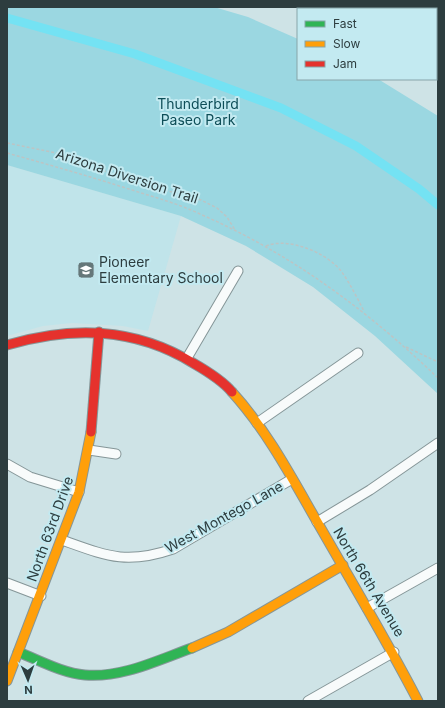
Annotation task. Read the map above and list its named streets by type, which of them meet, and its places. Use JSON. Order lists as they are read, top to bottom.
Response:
{
  "streets": {
    "street": ["West Montego Lane", "North 63rd Drive", "North 66th Avenue"],
    "path": ["Arizona Diversion Trail"]
  },
  "crossings": [
    ["West Montego Lane", "North 63rd Drive"],
    ["West Montego Lane", "North 66th Avenue"],
    ["North 63rd Drive", "North 66th Avenue"]
  ],
  "parks": ["Thunderbird Paseo Park"],
  "places": {
    "school or university": ["Pioneer Elementary School"]
  },
  "legend": ["Fast", "Slow", "Jam"],
  "north": "bottom"
}
